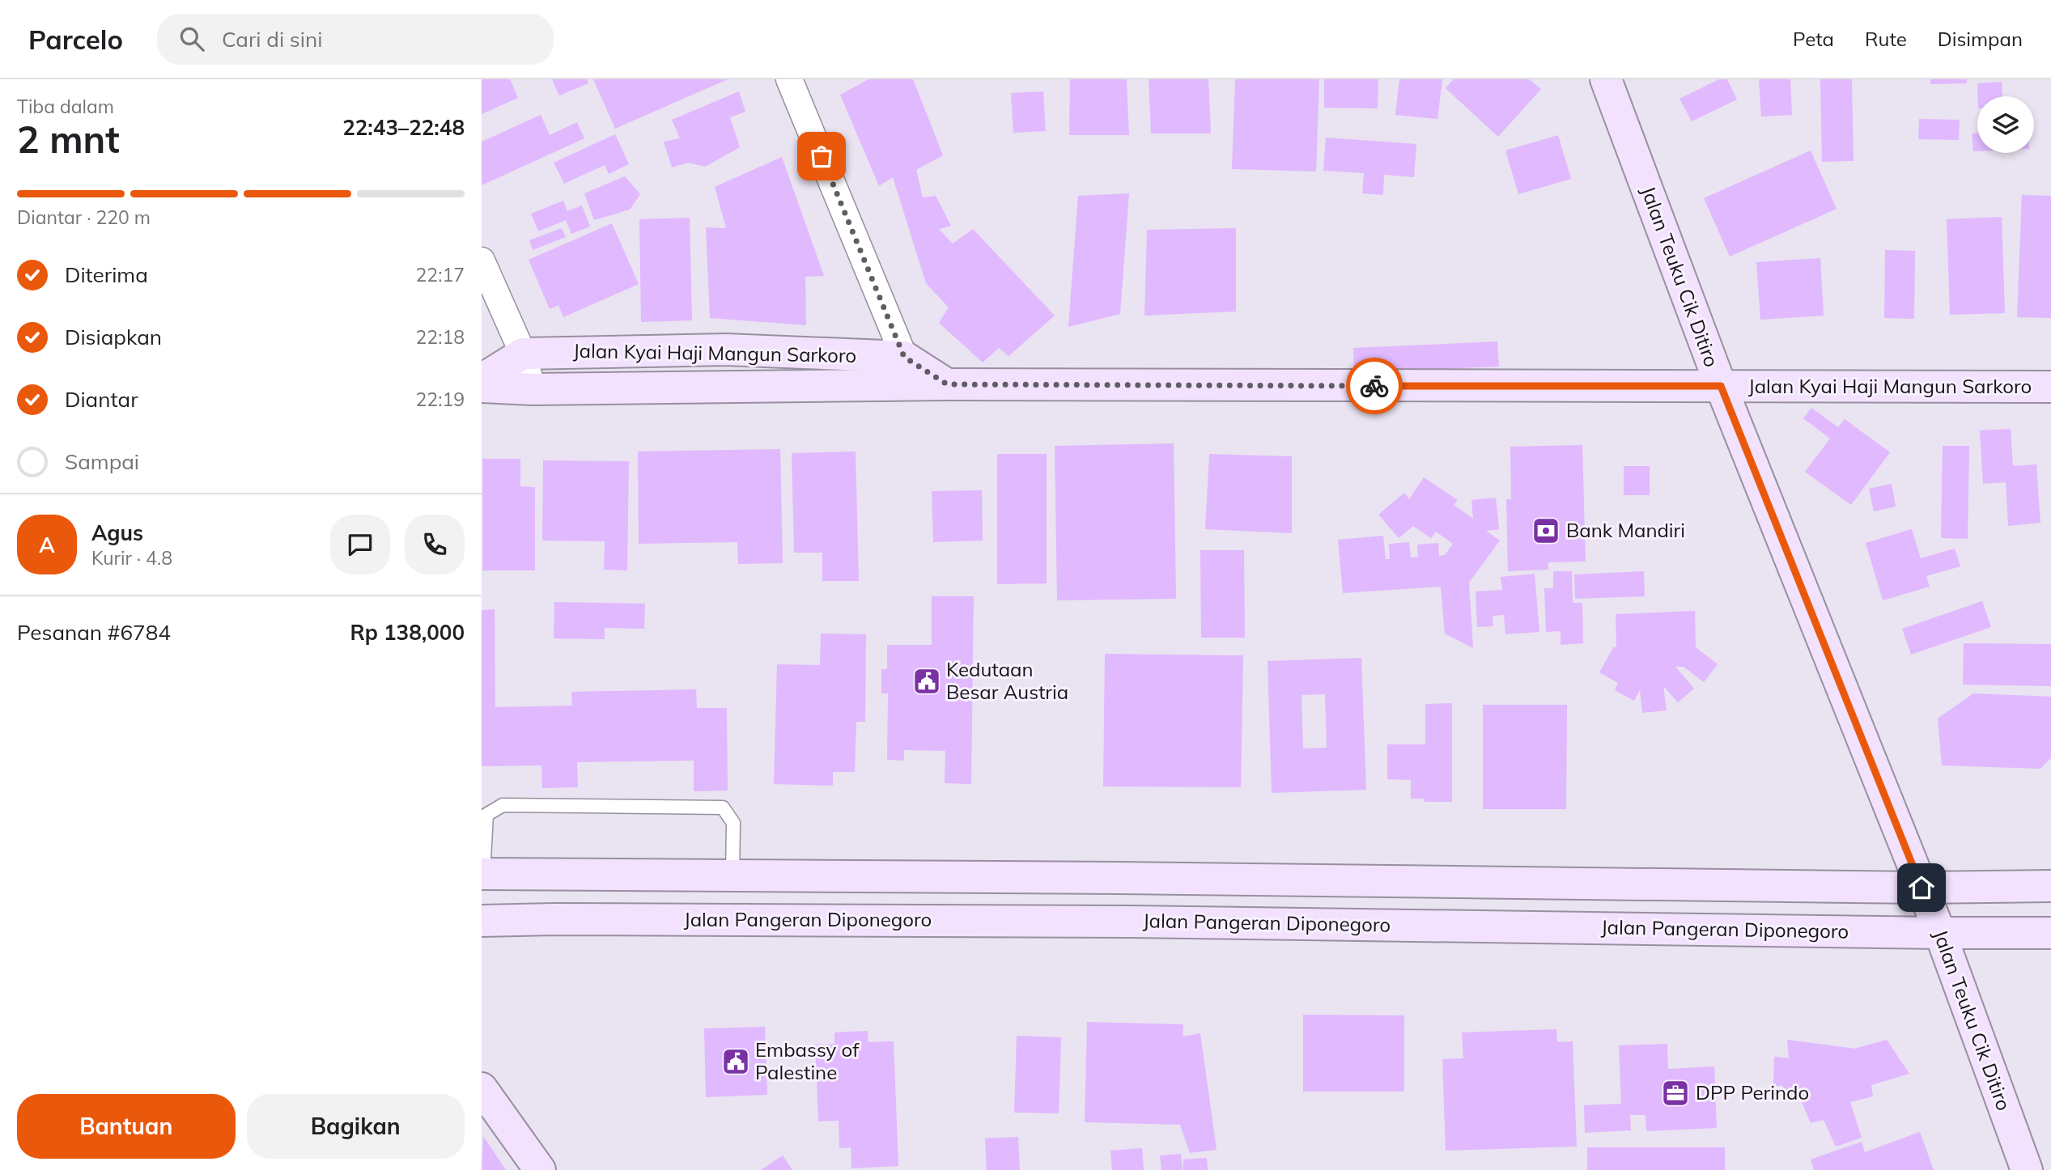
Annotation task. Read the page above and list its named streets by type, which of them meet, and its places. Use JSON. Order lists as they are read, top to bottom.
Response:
{
  "streets": {
    "main road": ["Jalan Teuku Cik Ditiro", "Jalan Kyai Haji Mangun Sarkoro", "Jalan Pangeran Diponegoro"]
  },
  "crossings": [
    ["Jalan Teuku Cik Ditiro", "Jalan Kyai Haji Mangun Sarkoro"],
    ["Jalan Teuku Cik Ditiro", "Jalan Pangeran Diponegoro"]
  ],
  "places": {
    "bank": ["Bank Mandiri"],
    "public building": ["Kedutaan Besar Austria", "Embassy of Palestine"],
    "office": ["DPP Perindo"]
  },
  "page": {
    "header": "Parcelo",
    "search": "Cari di sini",
    "nav": ["Peta", "Rute", "Disimpan"],
    "heading": ["2 mnt", "Tiba dalam", "22:43–22:48"],
    "panel": [
      "Agus",
      "Kurir · 4.8",
      "Pesanan #6784",
      "Rp 138,000"
    ],
    "bar": "Diantar · 220 m",
    "list": [
      ["Diterima", "22:17"],
      ["Disiapkan", "22:18"],
      ["Diantar", "22:19"],
      "Sampai"
    ],
    "round": "A",
    "buttons": ["Bantuan", "Bagikan"]
  }
}
